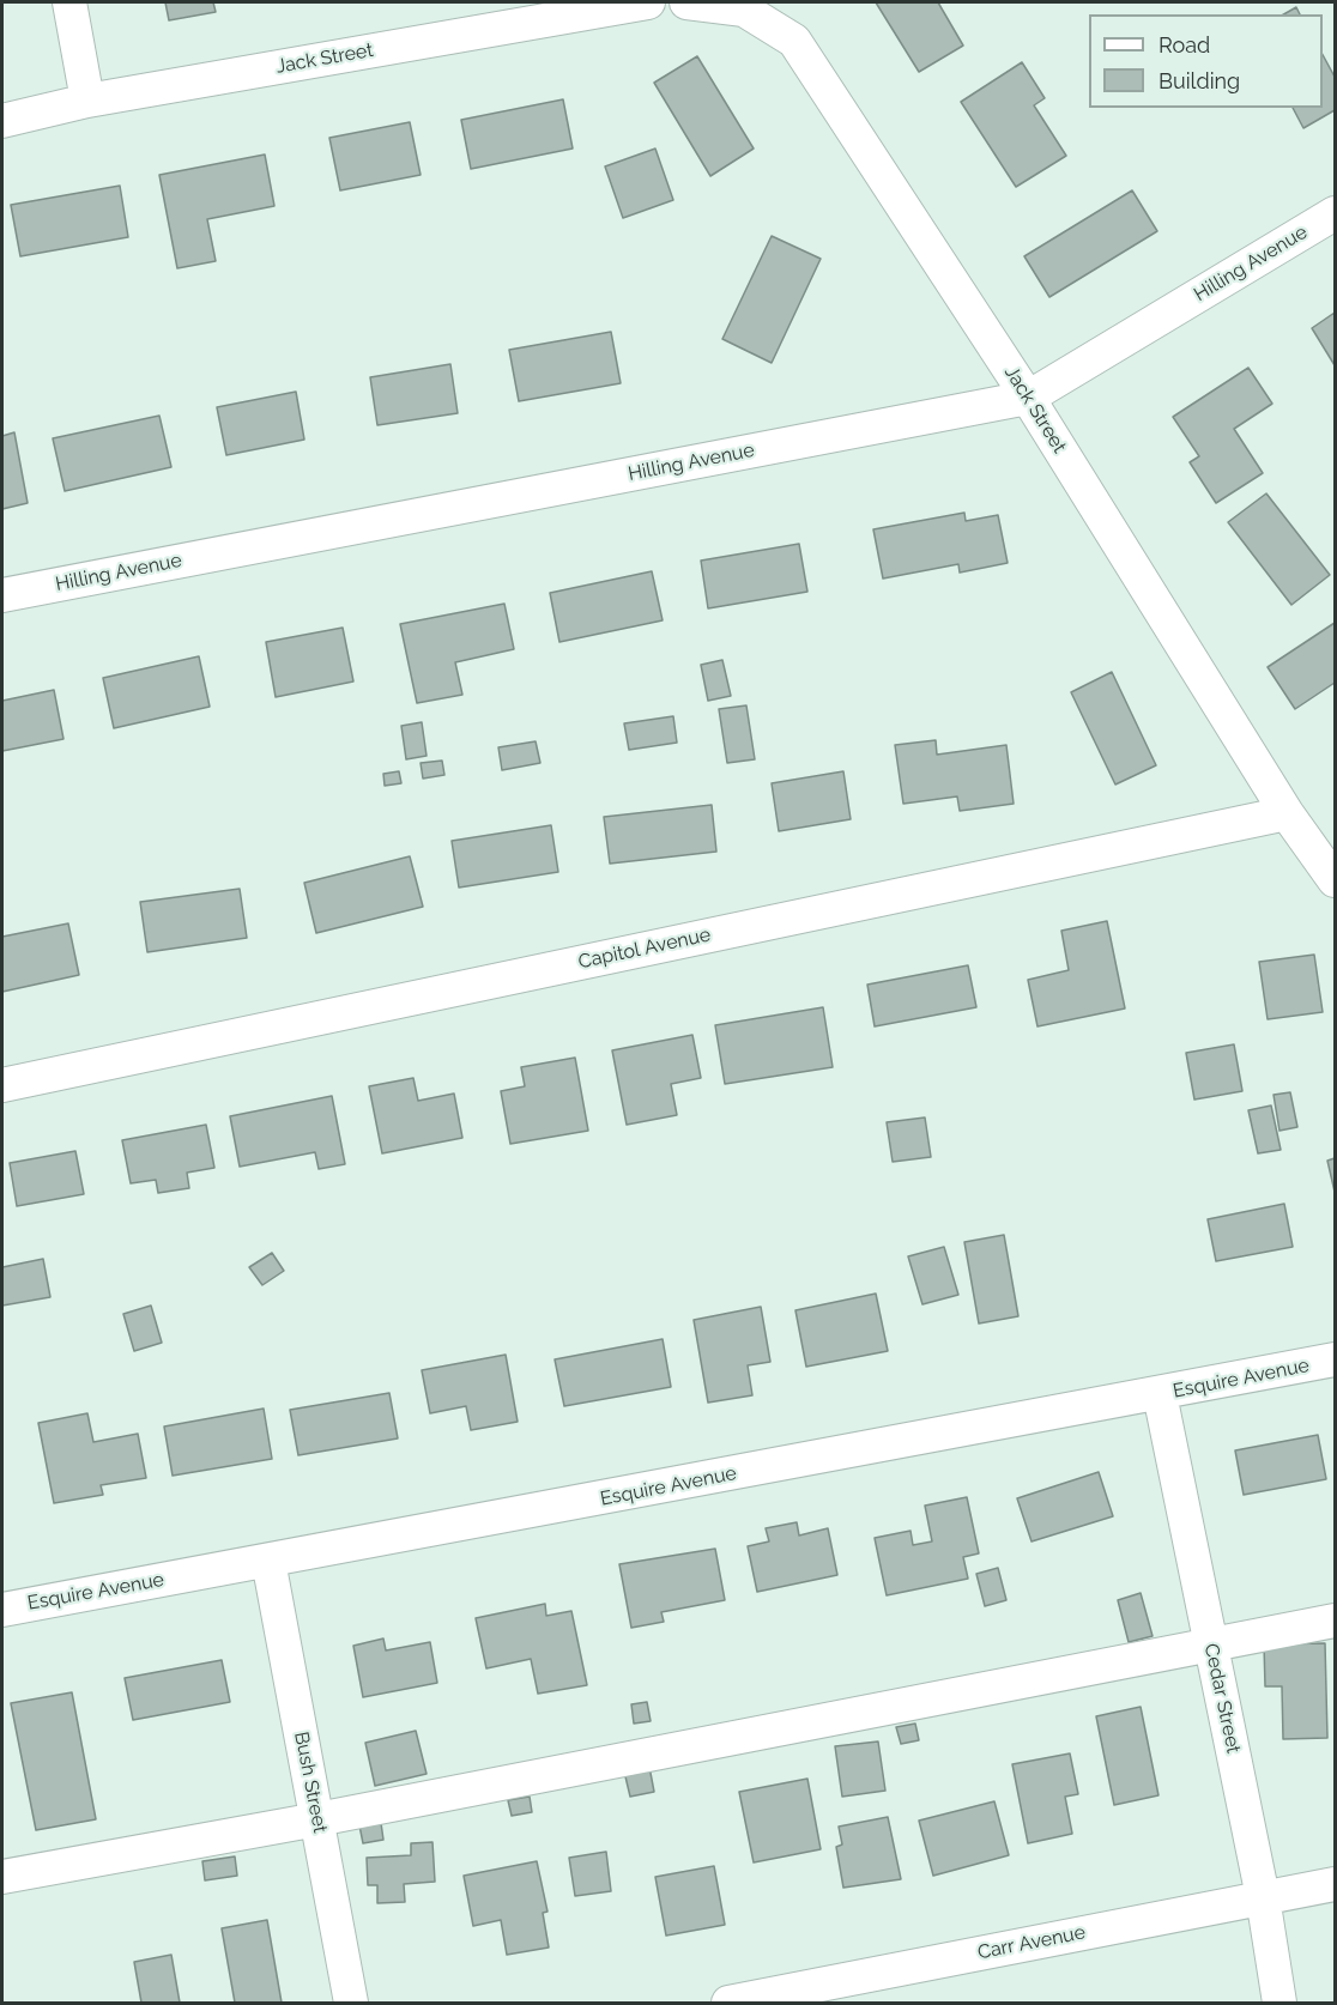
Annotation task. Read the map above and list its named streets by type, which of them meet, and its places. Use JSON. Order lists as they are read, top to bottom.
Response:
{
  "streets": {
    "street": [
      "Jack Street",
      "Hilling Avenue",
      "Capitol Avenue",
      "Esquire Avenue",
      "Cedar Street",
      "Bush Street",
      "Carr Avenue"
    ]
  },
  "crossings": [
    ["Jack Street", "Hilling Avenue"],
    ["Jack Street", "Capitol Avenue"],
    ["Esquire Avenue", "Cedar Street"],
    ["Esquire Avenue", "Bush Street"],
    ["Cedar Street", "Carr Avenue"]
  ],
  "legend": ["Road", "Building"]
}
